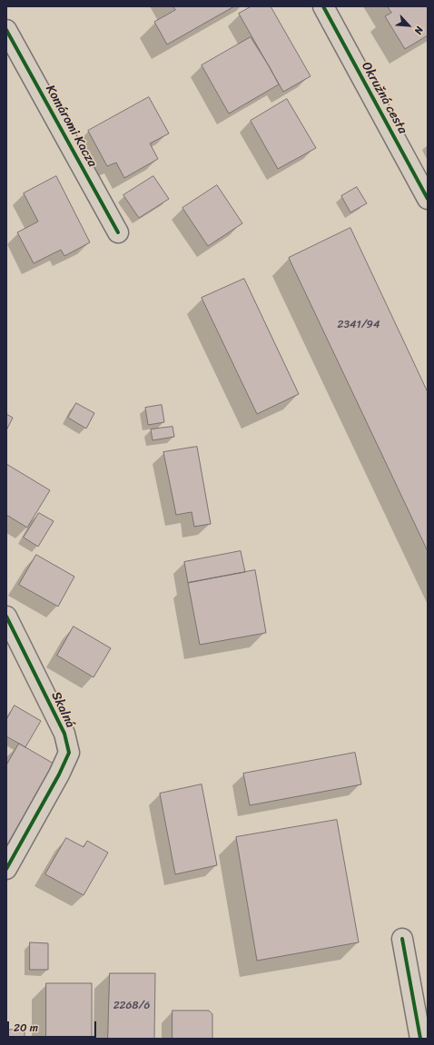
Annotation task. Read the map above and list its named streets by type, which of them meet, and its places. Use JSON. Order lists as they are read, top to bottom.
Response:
{
  "streets": {
    "street": ["Okružná cesta", "Komáromi Kacza", "Skalná"]
  },
  "house_numbers": ["2341/94", "2268/6"],
  "scale_bar": "20 m",
  "north": "bottom right"
}
